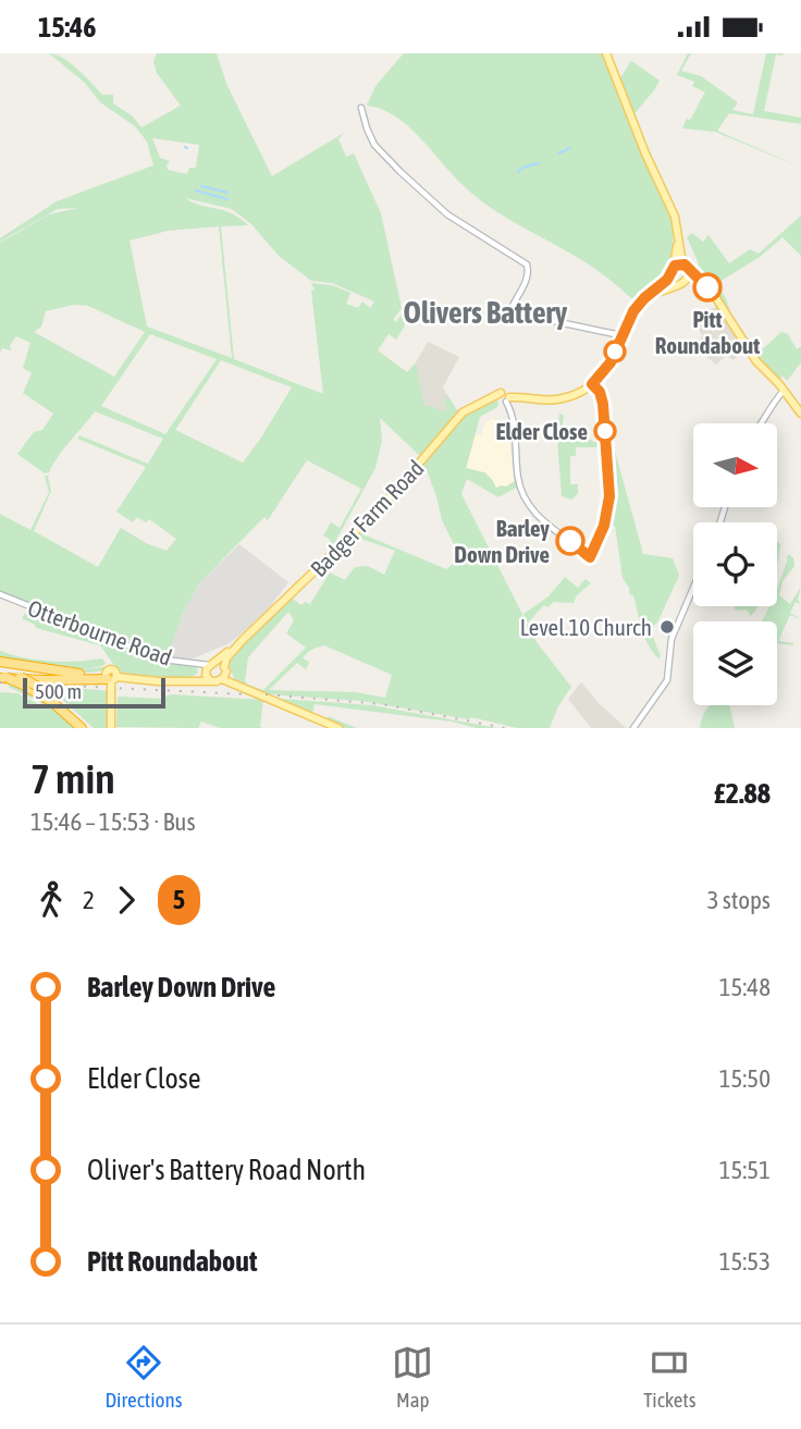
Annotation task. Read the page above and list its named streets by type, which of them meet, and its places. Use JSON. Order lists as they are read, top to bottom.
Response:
{
  "streets": {
    "main road": ["Badger Farm Road"],
    "street": ["Otterbourne Road"]
  },
  "crossings": [
    ["Badger Farm Road", "Otterbourne Road"]
  ],
  "districts": ["Olivers Battery"],
  "places": [
    "Pitt Roundabout",
    "Elder Close",
    "Barley Down Drive",
    "Level.10 Church"
  ],
  "lines": ["bus line 5"],
  "scale_bar": "500 m",
  "north": "right",
  "page": {
    "status": "15:46",
    "scale": "500 m",
    "heading": ["7 min", "15:46 – 15:53 · Bus", "£2.88"],
    "legs": ["2", "5", "3 stops"],
    "list": [
      {
        "name": "Barley Down Drive",
        "value": "15:48"
      },
      {
        "name": "Elder Close",
        "value": "15:50"
      },
      {
        "name": "Oliver's Battery Road North",
        "value": "15:51"
      },
      {
        "name": "Pitt Roundabout",
        "value": "15:53"
      }
    ],
    "tabs": ["Directions", "Map", "Tickets"]
  }
}
